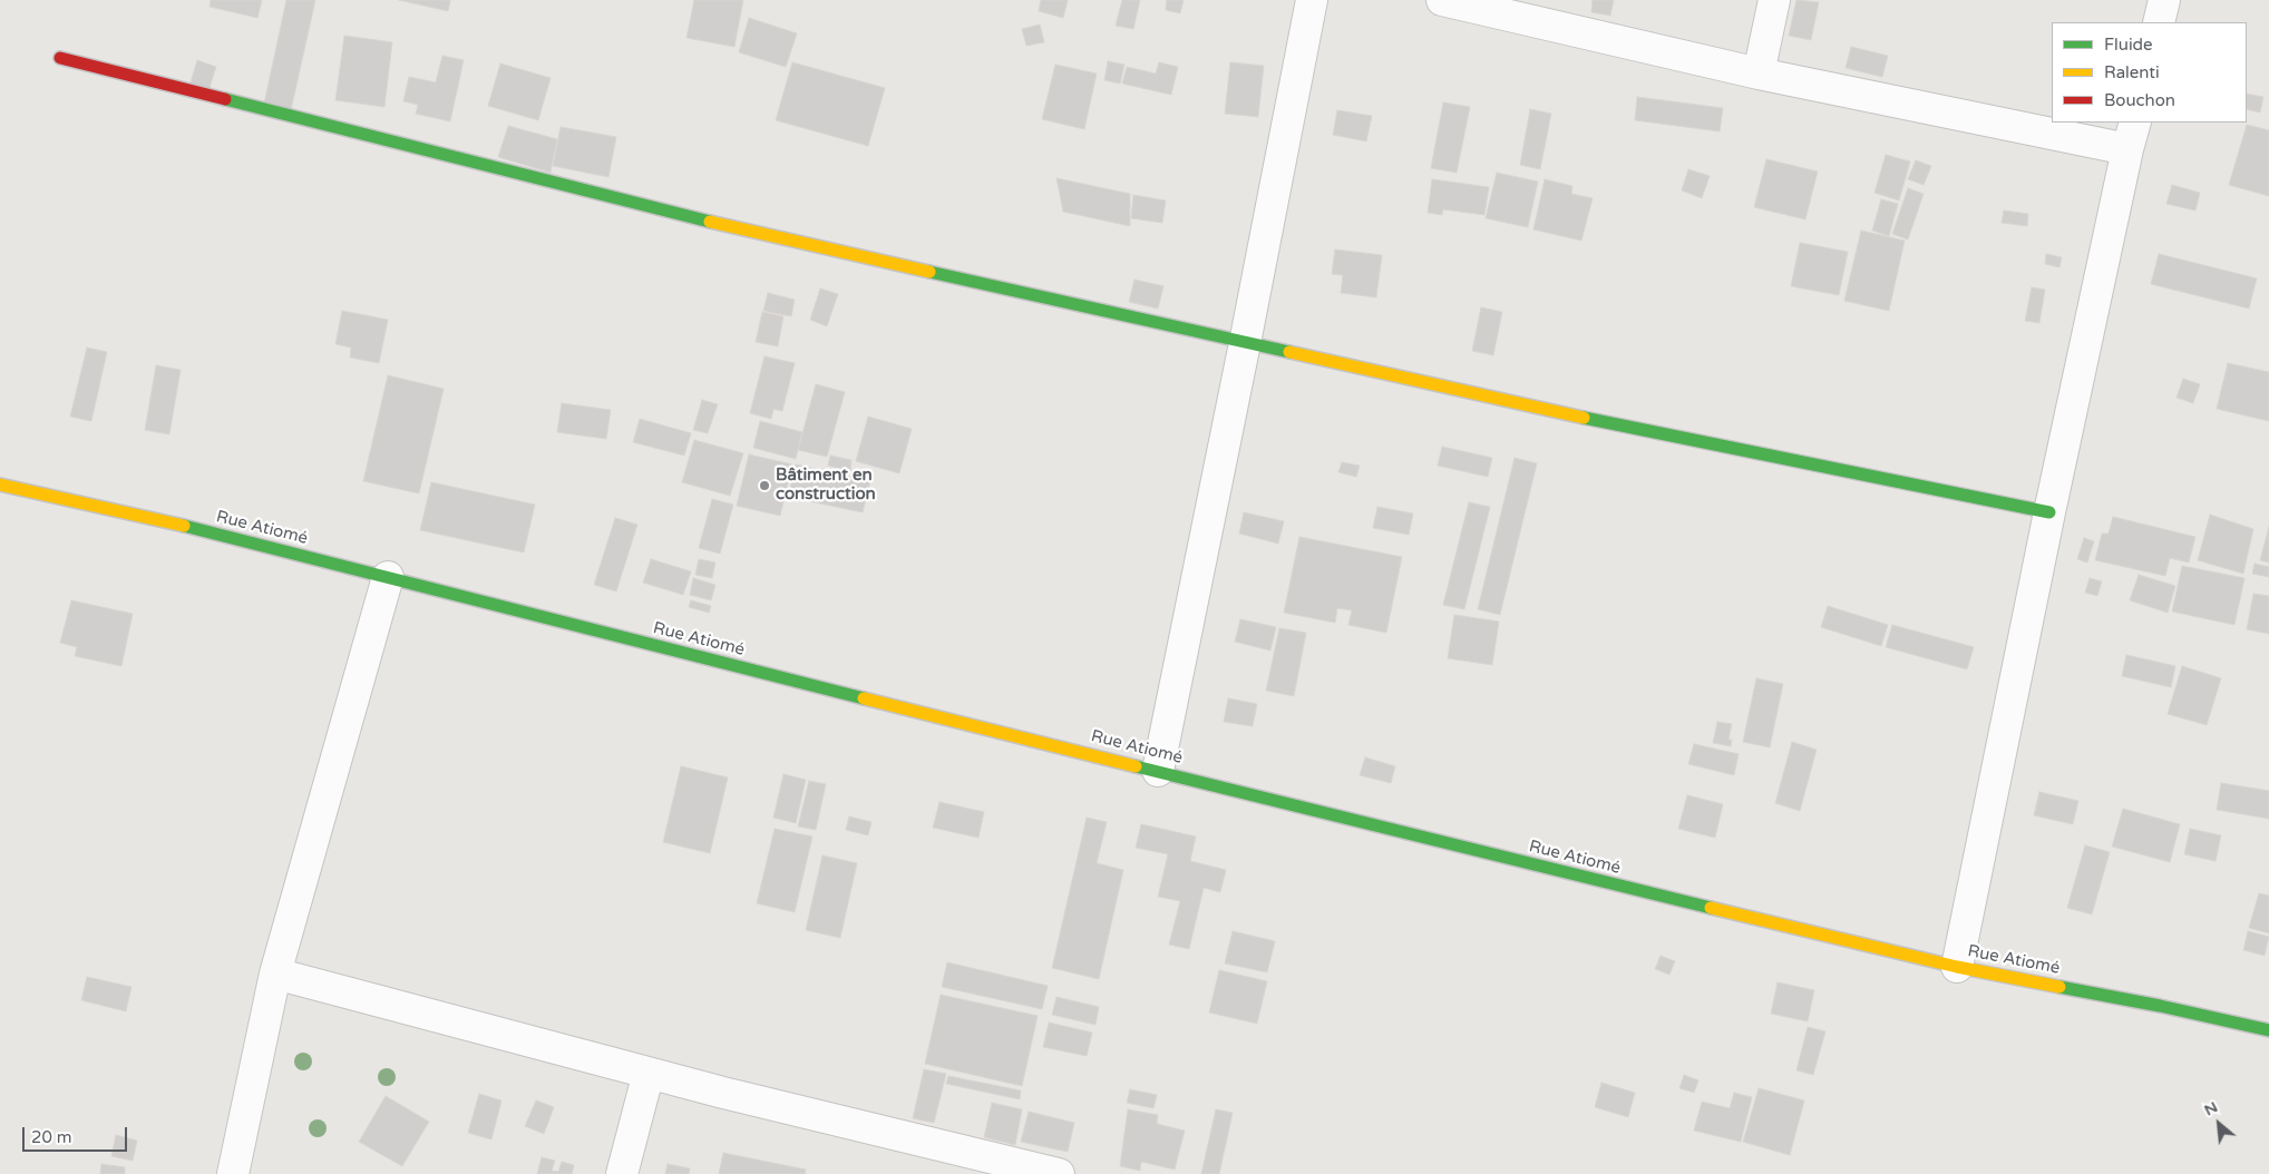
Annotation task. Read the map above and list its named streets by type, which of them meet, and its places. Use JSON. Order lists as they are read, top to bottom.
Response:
{
  "streets": {
    "street": ["Rue Atiomé"]
  },
  "places": ["Bâtiment en construction"],
  "legend": ["Fluide", "Ralenti", "Bouchon"],
  "scale_bar": "20 m",
  "north": "top left"
}
